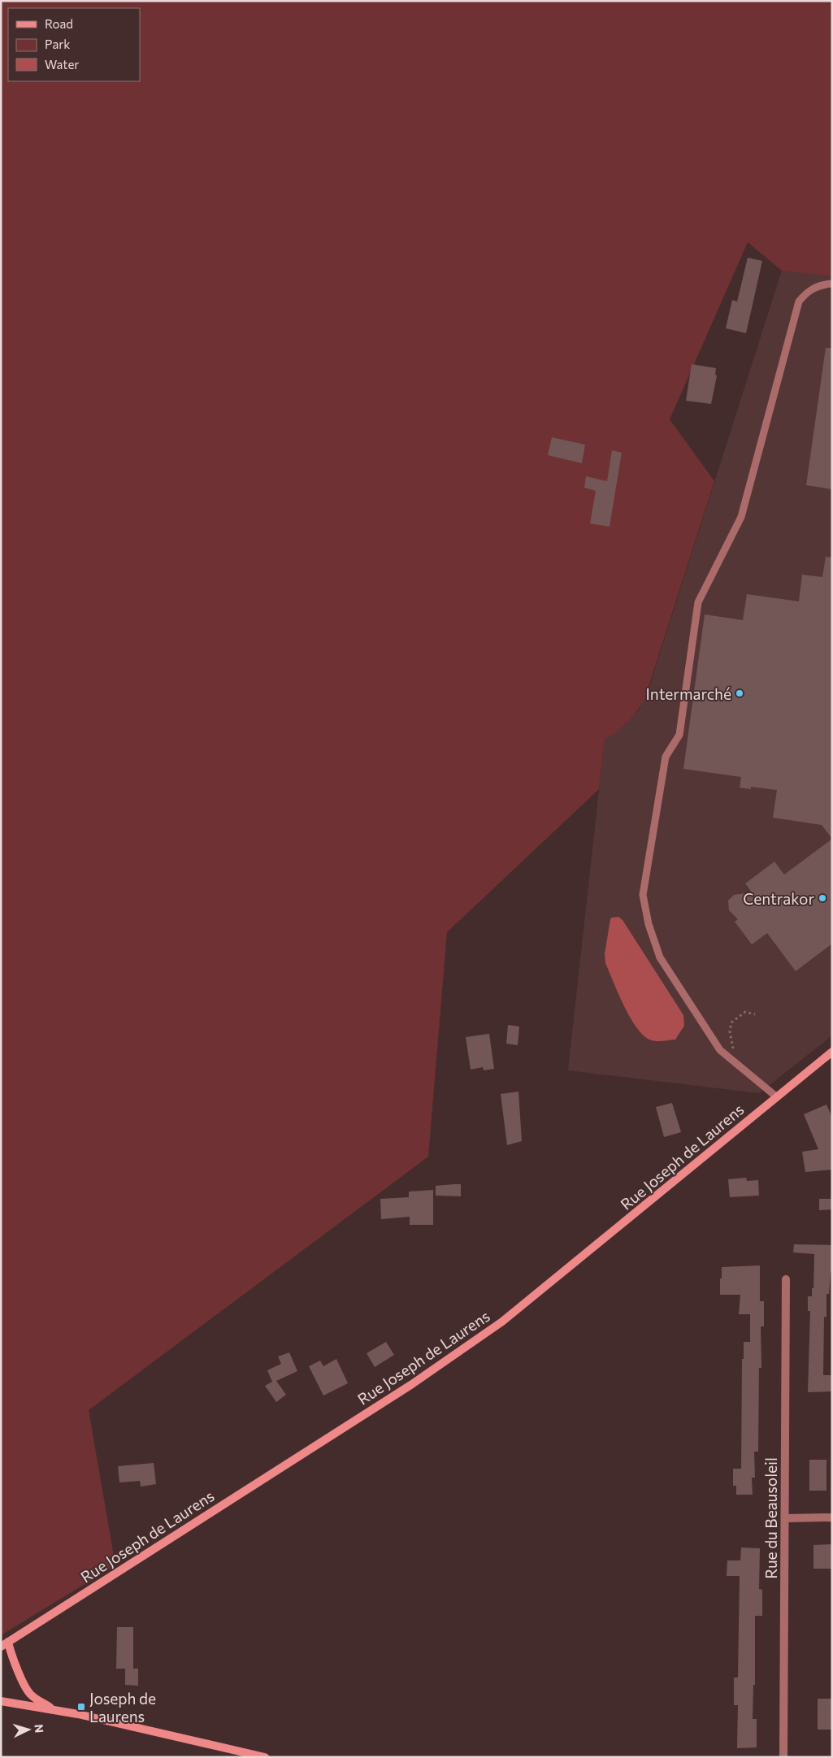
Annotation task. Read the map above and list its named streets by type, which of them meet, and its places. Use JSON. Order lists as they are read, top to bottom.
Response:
{
  "streets": {
    "main road": ["Rue Joseph de Laurens"],
    "street": ["Rue du Beausoleil"]
  },
  "places": {
    "other": ["Intermarché", "Centrakor"],
    "transit": ["Joseph de Laurens"]
  },
  "legend": ["Road", "Park", "Water"],
  "north": "right"
}
